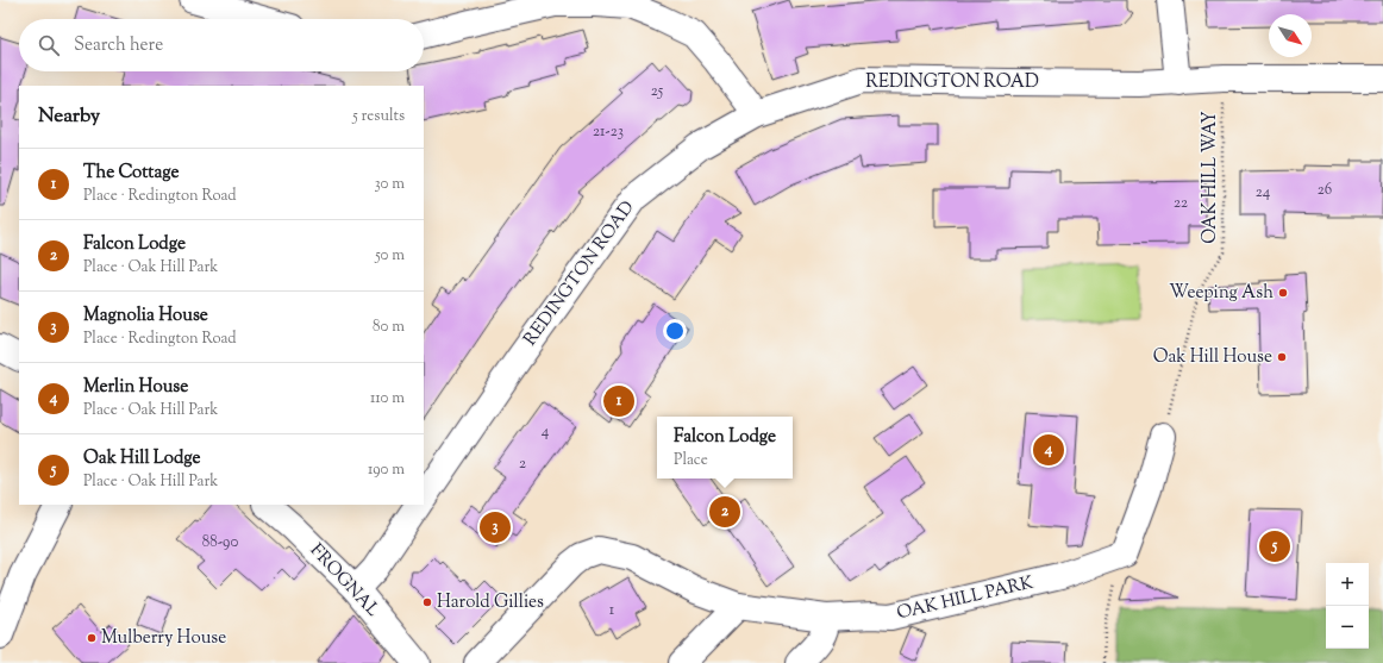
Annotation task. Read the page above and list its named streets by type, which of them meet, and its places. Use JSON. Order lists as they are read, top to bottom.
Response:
{
  "streets": {
    "street": ["REDINGTON ROAD", "FROGNAL", "OAK HILL PARK"],
    "path": ["OAK HILL WAY"]
  },
  "crossings": [
    ["REDINGTON ROAD", "OAK HILL WAY"]
  ],
  "places": [
    "Weeping Ash",
    "Oak Hill House",
    "Harold Gillies",
    "Mulberry House"
  ],
  "house_numbers": [
    "25",
    "21-23",
    "26",
    "24",
    "22",
    "4",
    "2",
    "88-90",
    "1"
  ],
  "north": "bottom right",
  "page": {
    "search": "Search here",
    "heading": ["Nearby", "5 results"],
    "list": [
      {
        "mark": "1",
        "name": "The Cottage",
        "note": "Place · Redington Road",
        "value": "30 m"
      },
      {
        "mark": "2",
        "name": "Falcon Lodge",
        "note": "Place · Oak Hill Park",
        "value": "50 m"
      },
      {
        "mark": "3",
        "name": "Magnolia House",
        "note": "Place · Redington Road",
        "value": "80 m"
      },
      {
        "mark": "4",
        "name": "Merlin House",
        "note": "Place · Oak Hill Park",
        "value": "110 m"
      },
      {
        "mark": "5",
        "name": "Oak Hill Lodge",
        "note": "Place · Oak Hill Park",
        "value": "190 m"
      }
    ],
    "pins": [
      "1",
      "4",
      "2",
      "3",
      "5"
    ],
    "popup": ["Falcon Lodge", "Place"],
    "map_buttons": ["+", "−"]
  }
}
